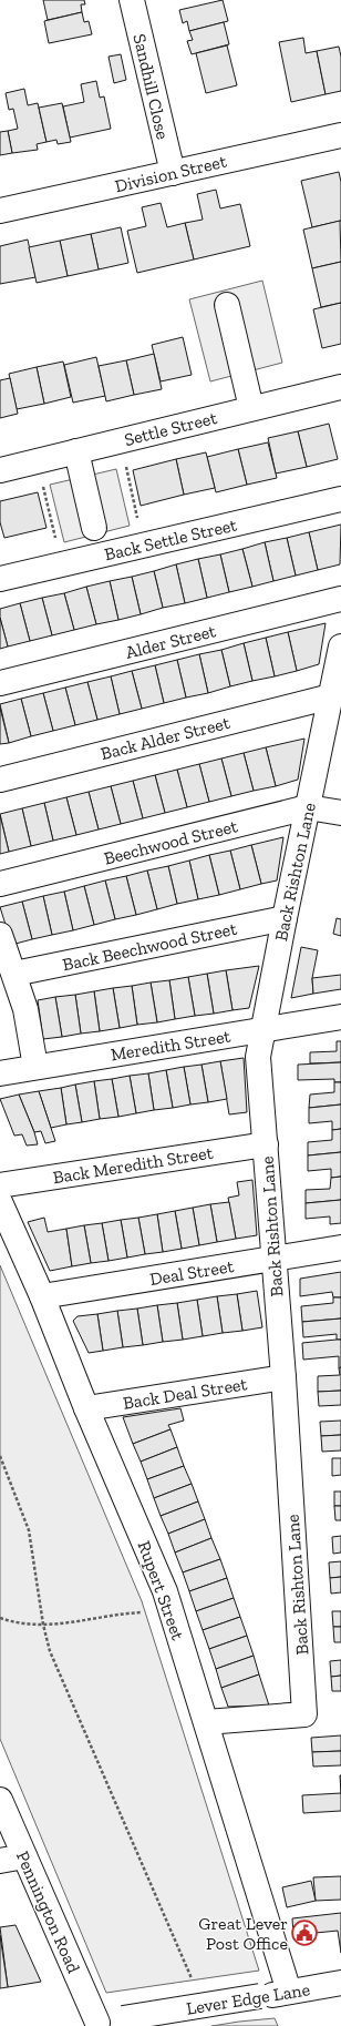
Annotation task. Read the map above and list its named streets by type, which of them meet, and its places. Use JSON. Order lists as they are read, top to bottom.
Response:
{
  "streets": {
    "street": [
      "Sandhill Close",
      "Division Street",
      "Settle Street",
      "Back Settle Street",
      "Alder Street",
      "Back Alder Street",
      "Beechwood Street",
      "Back Rishton Lane",
      "Back Beechwood Street",
      "Meredith Street",
      "Back Meredith Street",
      "Deal Street",
      "Back Deal Street",
      "Rupert Street",
      "Pennington Road",
      "Lever Edge Lane"
    ]
  },
  "crossings": [
    ["Sandhill Close", "Division Street"],
    ["Back Alder Street", "Back Rishton Lane"],
    ["Beechwood Street", "Back Rishton Lane"],
    ["Back Rishton Lane", "Back Beechwood Street"],
    ["Back Rishton Lane", "Meredith Street"],
    ["Back Rishton Lane", "Back Meredith Street"],
    ["Back Rishton Lane", "Deal Street"],
    ["Back Rishton Lane", "Back Deal Street"],
    ["Back Rishton Lane", "Rupert Street"],
    ["Deal Street", "Rupert Street"],
    ["Back Deal Street", "Rupert Street"],
    ["Rupert Street", "Lever Edge Lane"],
    ["Pennington Road", "Lever Edge Lane"]
  ],
  "places": {
    "public building": ["Great Lever Post Office"]
  }
}
